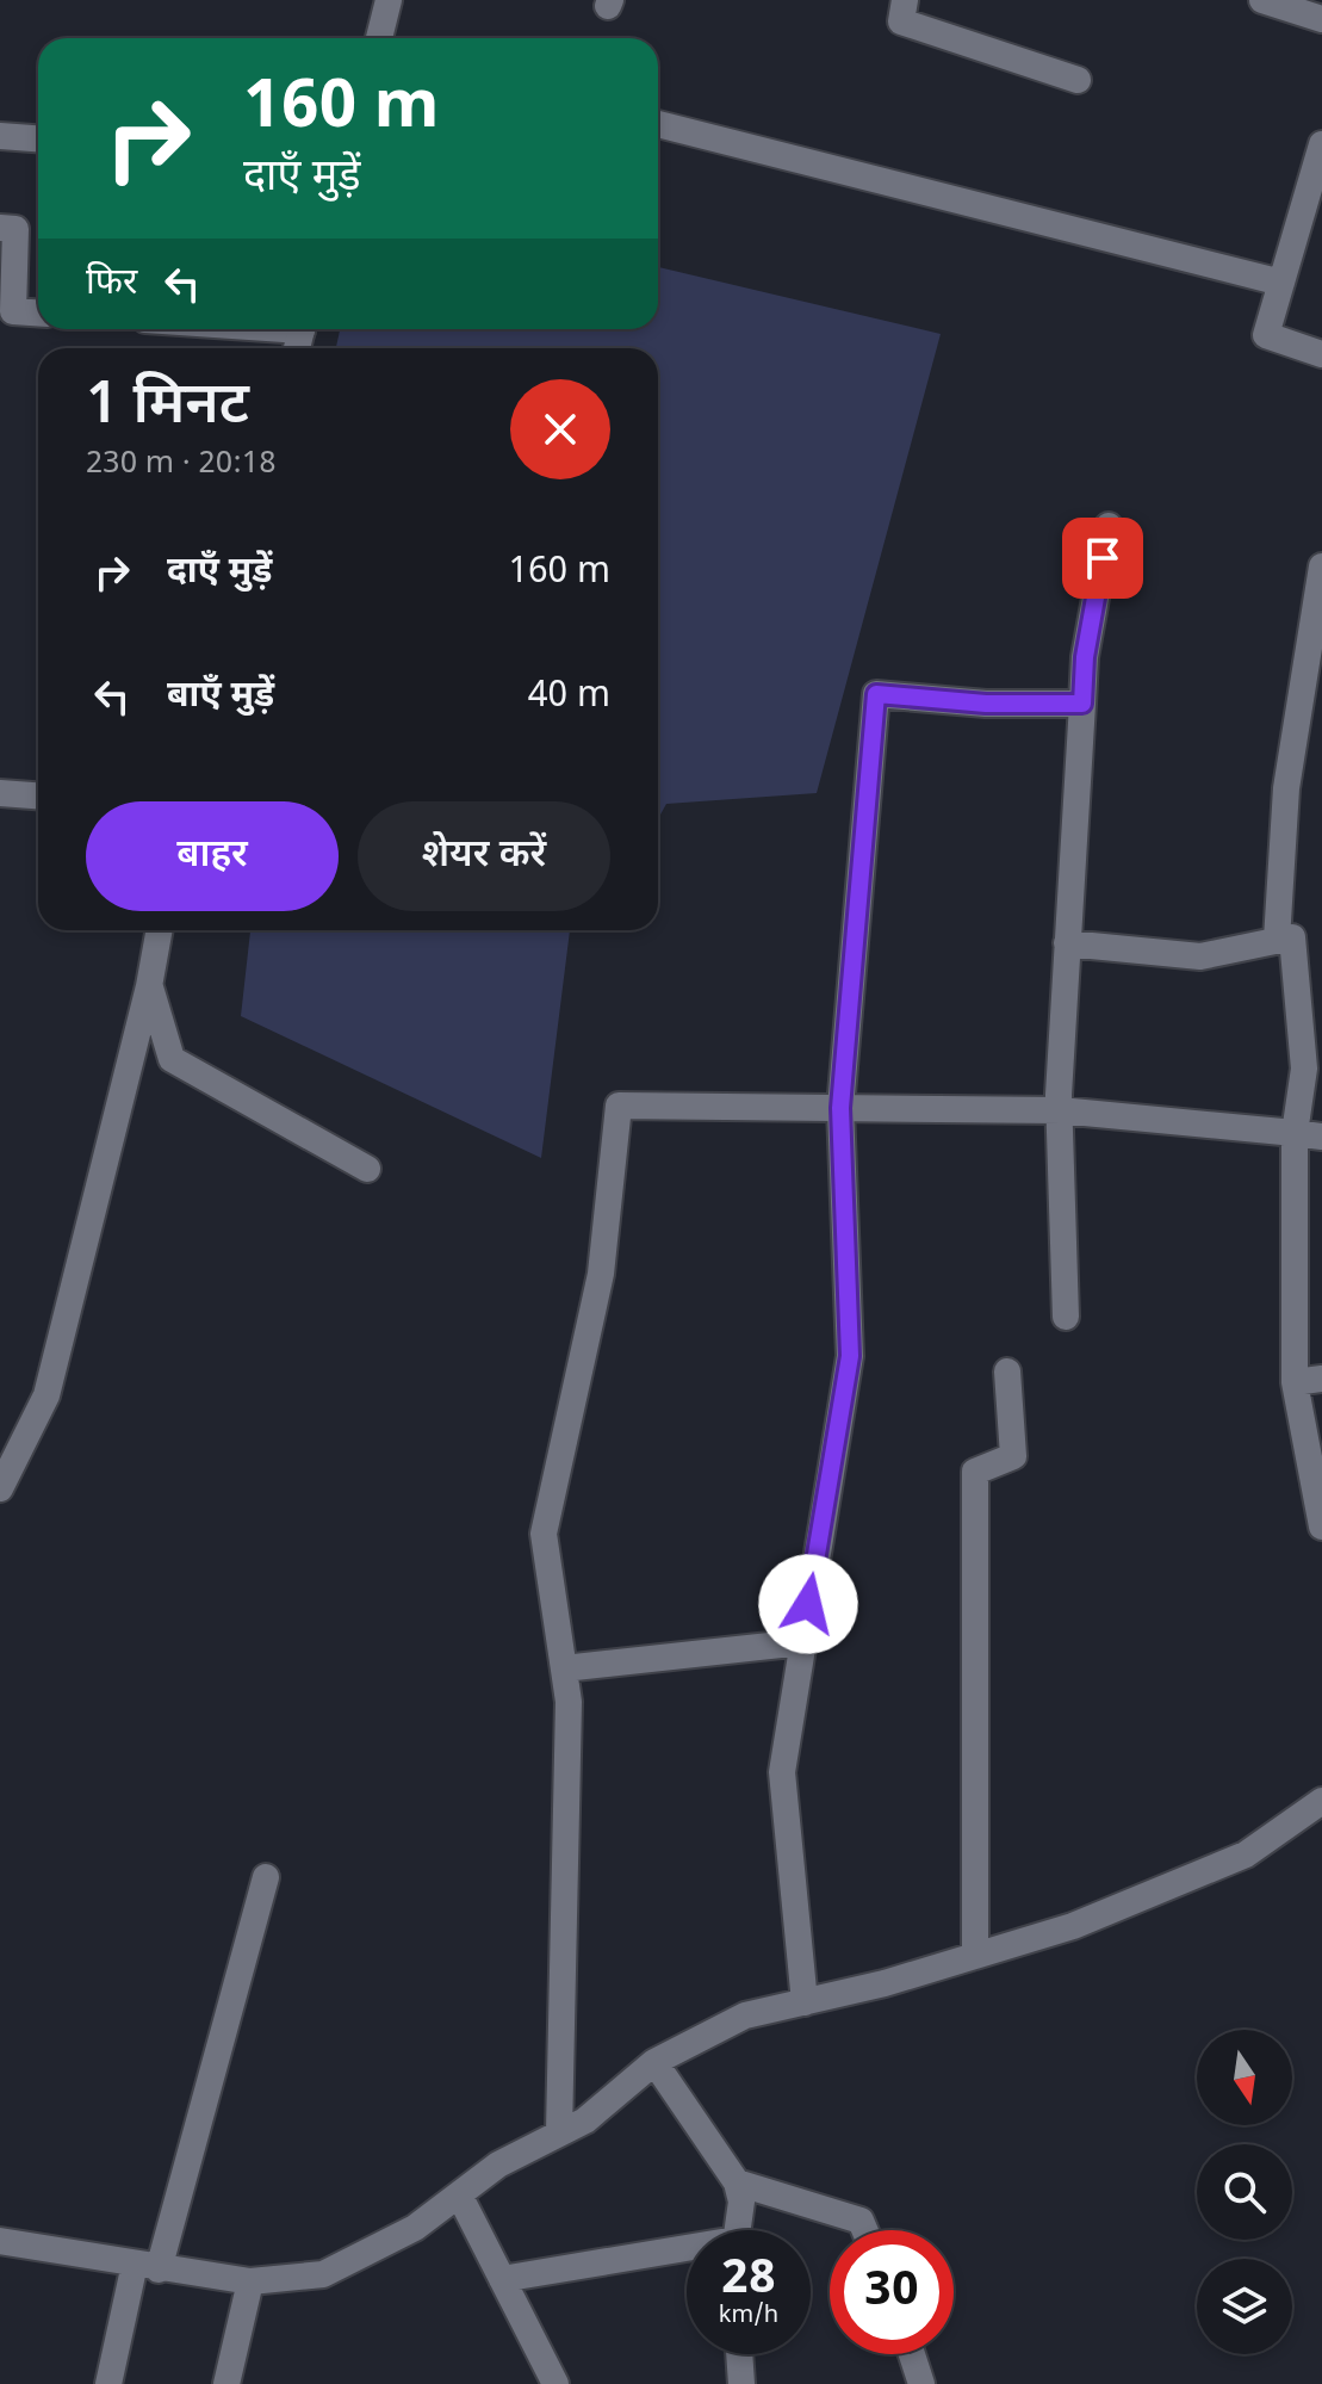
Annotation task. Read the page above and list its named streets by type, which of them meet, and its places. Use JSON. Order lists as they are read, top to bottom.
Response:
{
  "north": "bottom",
  "page": {
    "turn": ["160 m", "दाएँ मुड़ें"],
    "then": "फिर",
    "heading": ["1 मिनट", "230 m · 20:18"],
    "list": [
      {
        "name": "दाएँ मुड़ें",
        "value": "160 m"
      },
      {
        "name": "बाएँ मुड़ें",
        "value": "40 m"
      }
    ],
    "buttons": ["बाहर", "शेयर करें"],
    "speed": "28 km/h",
    "limit": "30"
  }
}
